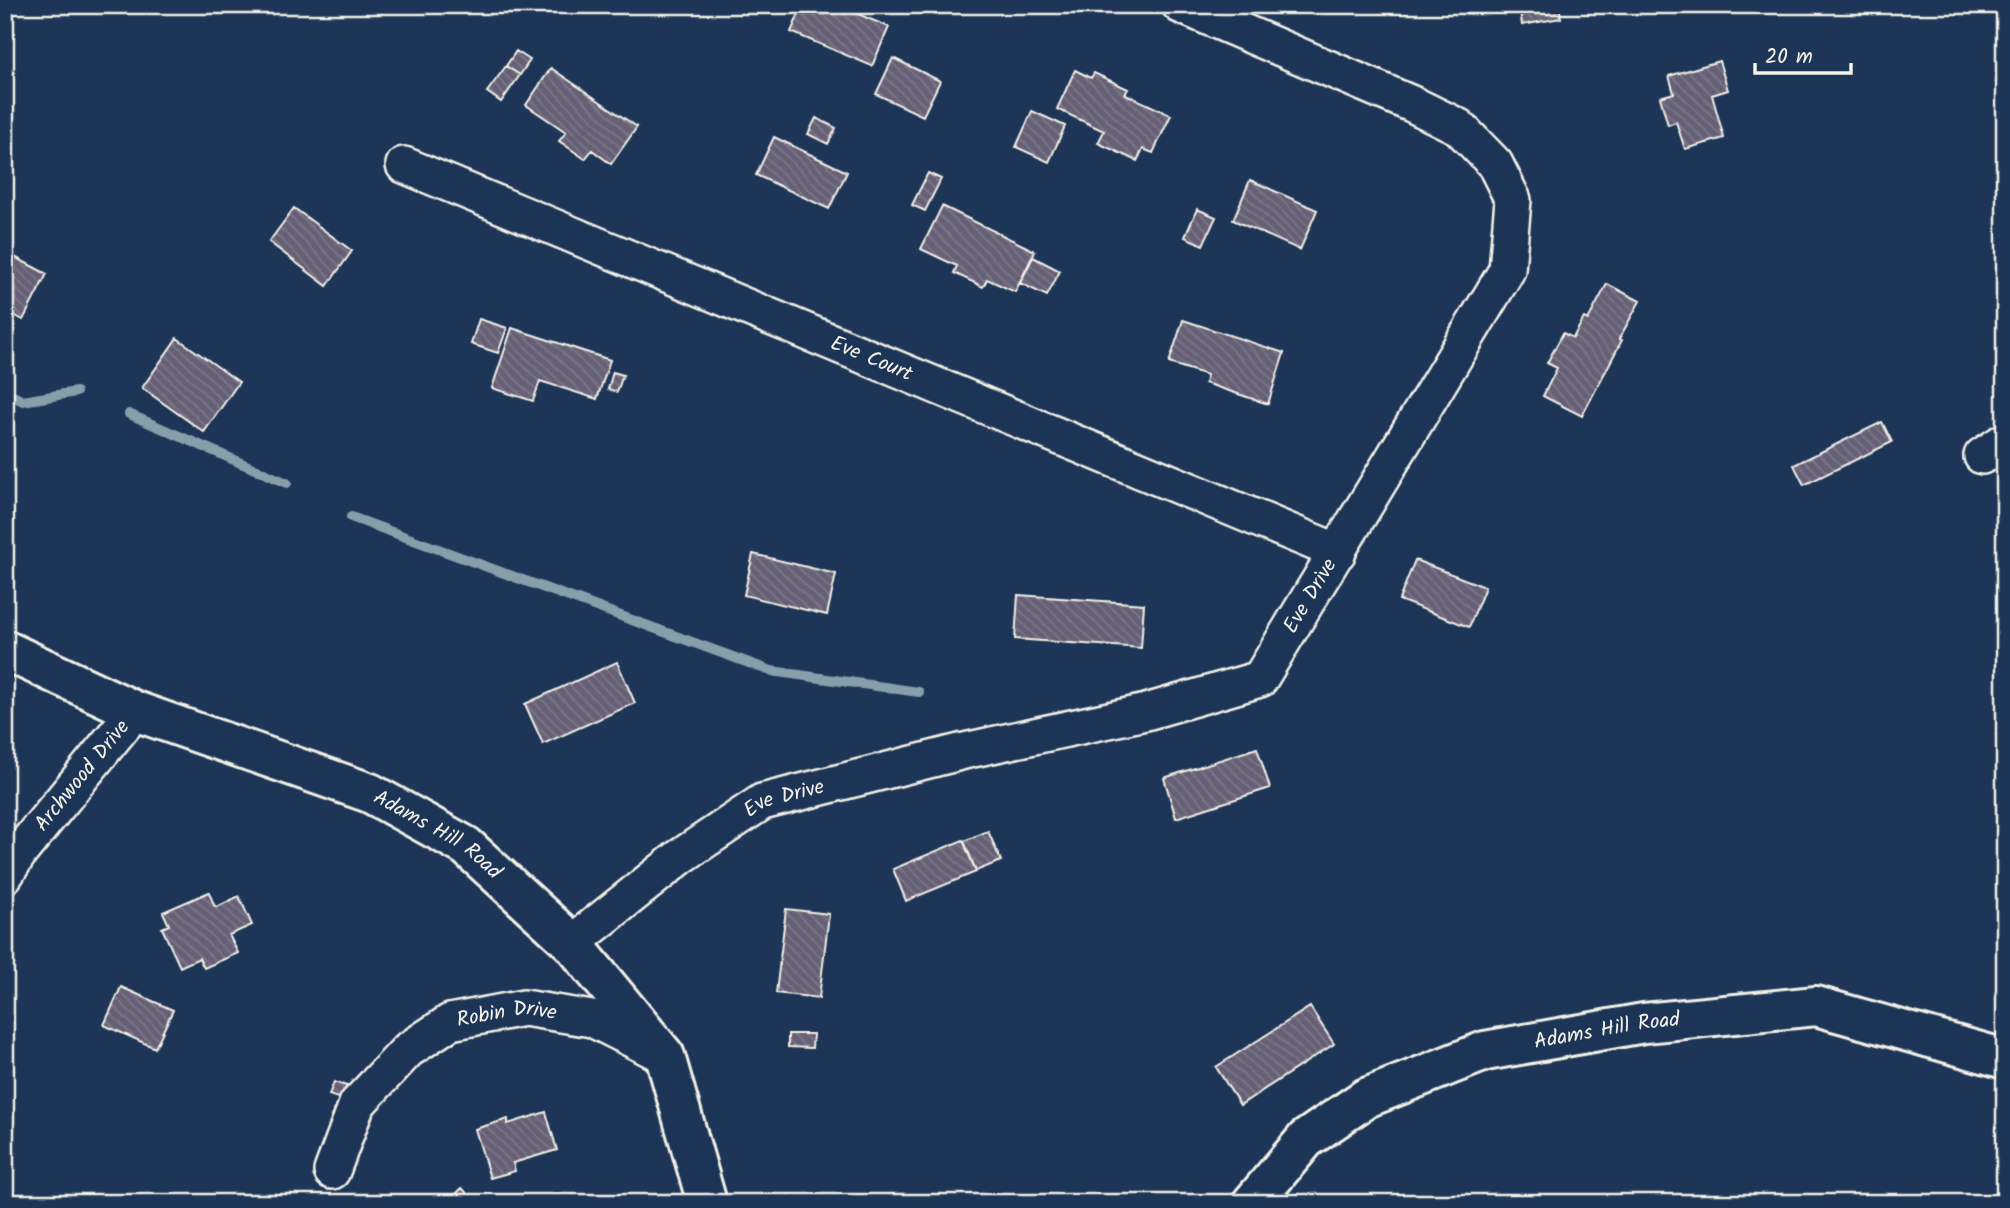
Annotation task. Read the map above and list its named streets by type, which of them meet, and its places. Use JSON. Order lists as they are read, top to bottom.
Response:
{
  "streets": {
    "street": [
      "Eve Court",
      "Eve Drive",
      "Archwood Drive",
      "Adams Hill Road",
      "Robin Drive"
    ]
  },
  "crossings": [
    ["Eve Court", "Eve Drive"],
    ["Eve Drive", "Adams Hill Road"],
    ["Archwood Drive", "Adams Hill Road"],
    ["Adams Hill Road", "Robin Drive"]
  ],
  "scale_bar": "20 m"
}
